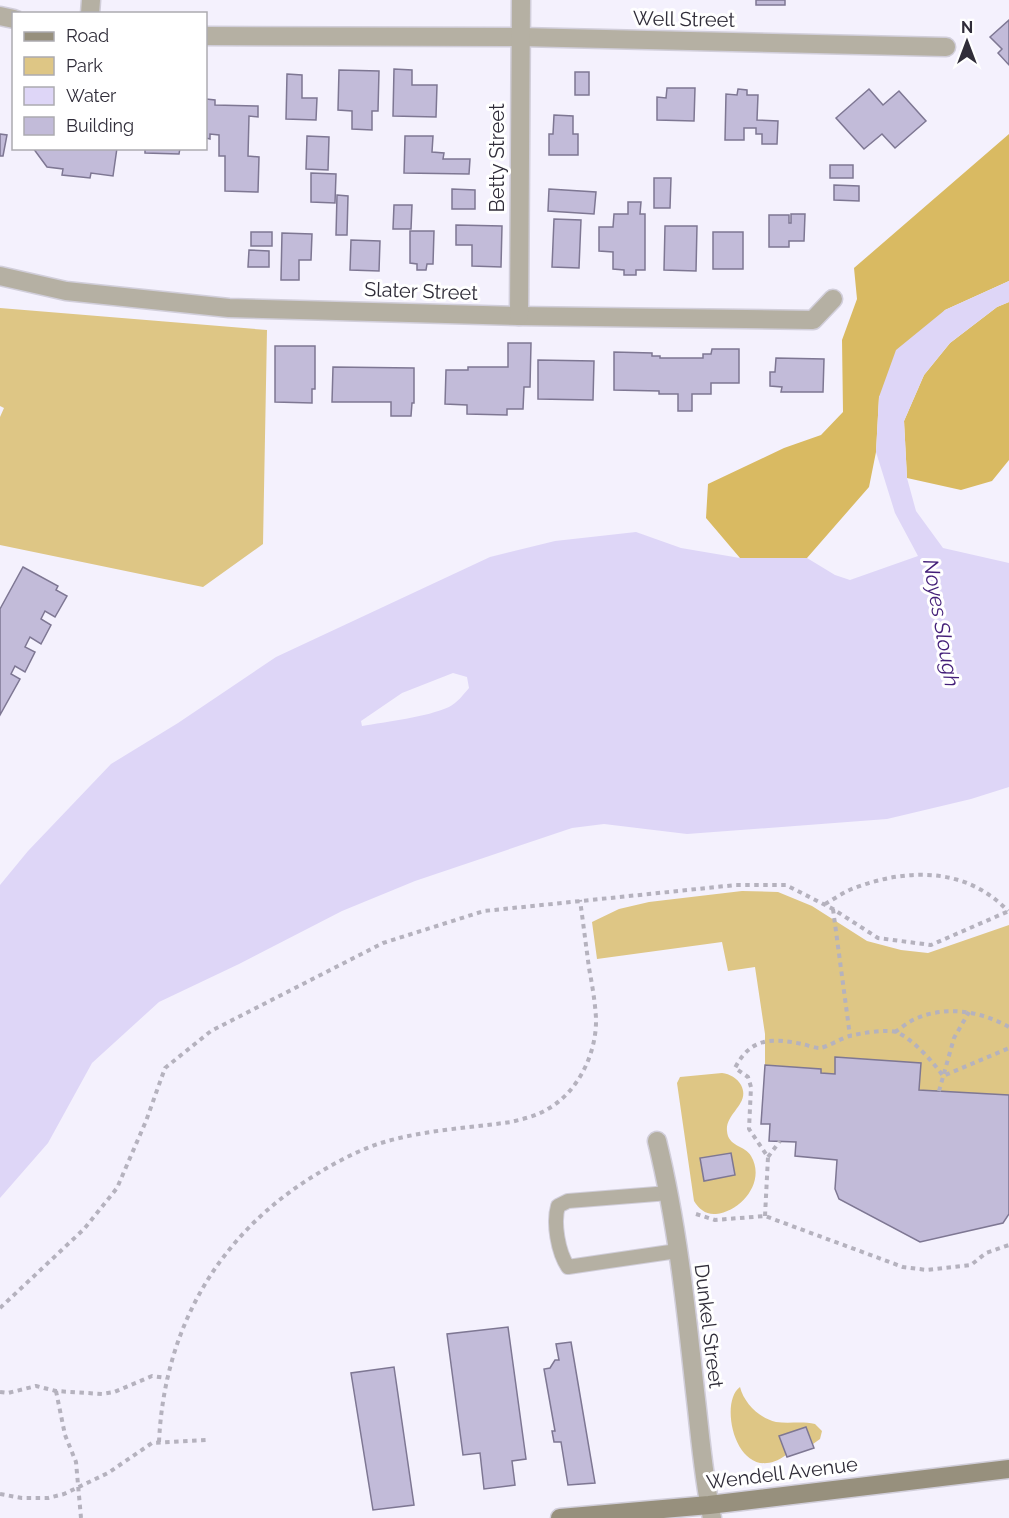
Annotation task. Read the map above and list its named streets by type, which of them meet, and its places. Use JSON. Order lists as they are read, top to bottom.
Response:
{
  "streets": {
    "main road": ["Wendell Avenue"],
    "street": [
      "Well Street",
      "Betty Street",
      "Slater Street",
      "Dunkel Street"
    ]
  },
  "crossings": [
    ["Well Street", "Betty Street"],
    ["Betty Street", "Slater Street"],
    ["Dunkel Street", "Wendell Avenue"]
  ],
  "water": ["Noyes Slough"],
  "legend": [
    "Road",
    "Park",
    "Water",
    "Building"
  ],
  "north": "top"
}
